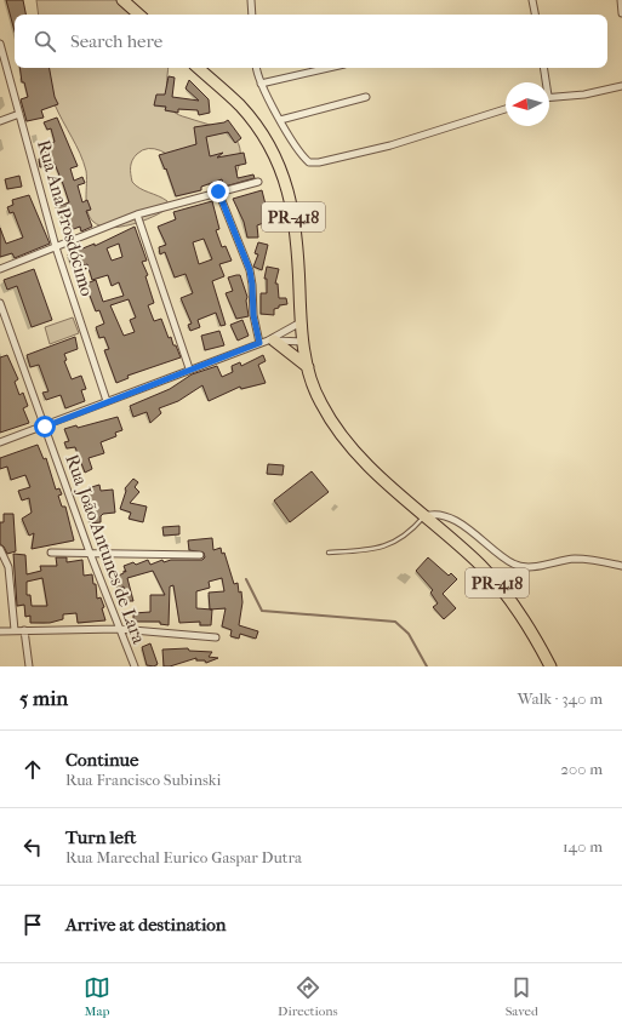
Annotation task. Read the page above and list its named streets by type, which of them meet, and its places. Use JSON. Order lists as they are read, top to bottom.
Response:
{
  "streets": {
    "highway": ["PR-418"],
    "street": ["Rua Ana Prosdócimo", "Rua João Antunes de Lara"]
  },
  "north": "left",
  "page": {
    "search": "Search here",
    "heading": ["5 min", "Walk · 340 m"],
    "list": [
      ["Continue", "Rua Francisco Subinski", "200 m"],
      ["Turn left", "Rua Marechal Eurico Gaspar Dutra", "140 m"],
      "Arrive at destination"
    ],
    "nav": ["Map", "Directions", "Saved"]
  }
}
